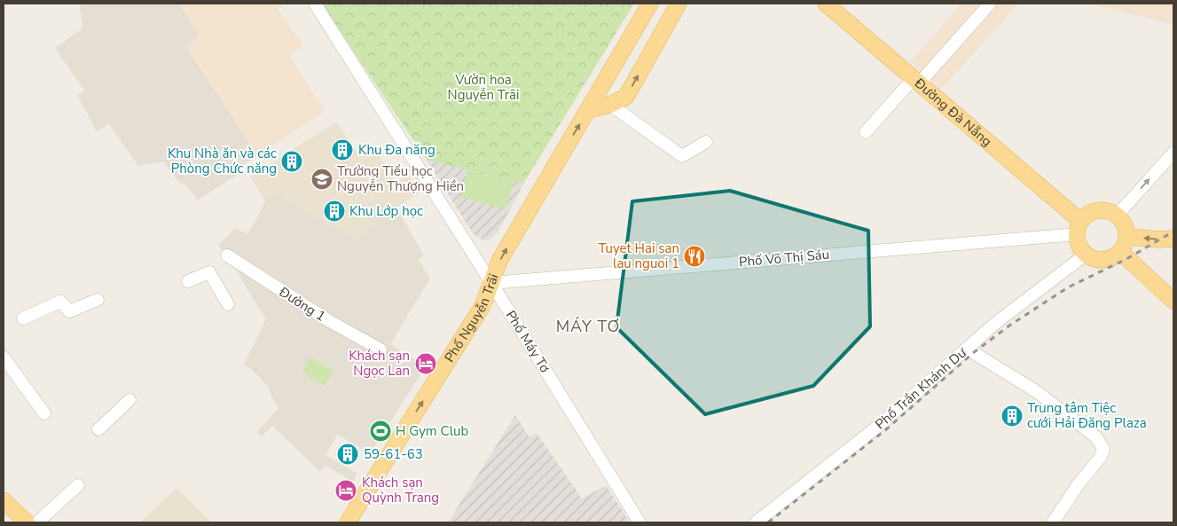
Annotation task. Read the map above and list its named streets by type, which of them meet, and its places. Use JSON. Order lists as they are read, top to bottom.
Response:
{
  "streets": {
    "main road": ["Đường Đà Nẵng", "Phố Nguyễn Trãi"],
    "street": [
      "Phố Võ Thị Sáu",
      "Đường 1",
      "Phố Máy Tơ",
      "Phố Trần Khánh Dư"
    ]
  },
  "crossings": [
    ["Đường Đà Nẵng", "Phố Võ Thị Sáu"],
    ["Đường Đà Nẵng", "Phố Trần Khánh Dư"],
    ["Phố Võ Thị Sáu", "Phố Nguyễn Trãi"],
    ["Phố Võ Thị Sáu", "Phố Máy Tơ"],
    ["Phố Võ Thị Sáu", "Phố Trần Khánh Dư"],
    ["Phố Nguyễn Trãi", "Phố Máy Tơ"]
  ],
  "one_way": ["Phố Nguyễn Trãi"],
  "districts": ["MÁY TƠ"],
  "parks": ["Vườn hoa Nguyễn Trãi"],
  "places": {
    "building": [
      "Khu Đa năng",
      "Khu Nhà ăn và các Phòng Chức năng",
      "Khu Lớp học",
      "Trung tâm Tiệc cưới Hải Đăng Plaza",
      "59-61-63"
    ],
    "school or university": ["Trường Tiểu học Nguyễn Thượng Hiền"],
    "restaurant": ["Tuyet Hai san lau nguoi 1"],
    "hotel": ["Khách sạn Ngọc Lan", "Khách sạn Quỳnh Trang"],
    "sports": ["H Gym Club"]
  }
}
